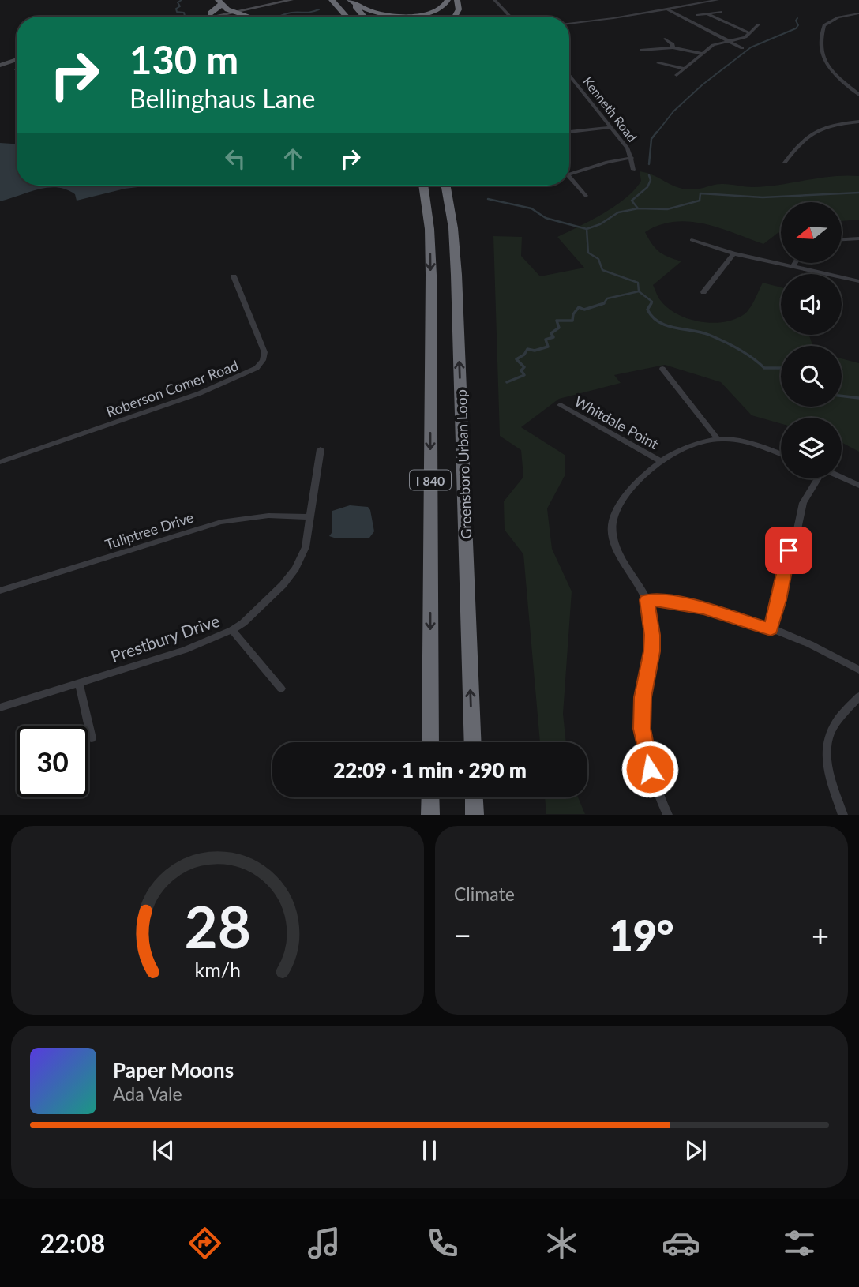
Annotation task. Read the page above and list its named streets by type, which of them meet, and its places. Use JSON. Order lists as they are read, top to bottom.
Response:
{
  "streets": {
    "highway": ["Greensboro Urban Loop", "I 840"],
    "street": [
      "Kenneth Road",
      "Roberson Comer Road",
      "Whitdale Point",
      "Tuliptree Drive",
      "Prestbury Drive"
    ]
  },
  "crossings": [
    ["Tuliptree Drive", "Prestbury Drive"]
  ],
  "north": "left",
  "page": {
    "turn": ["130 m", "Bellinghaus Lane"],
    "limit": "30",
    "trip": "22:09 · 1 min · 290 m",
    "tile": "Climate",
    "heat": ["−", "19°", "+"],
    "song": ["Paper Moons", "Ada Vale"],
    "tabs": "22:08",
    "gauge": ["28", "km/h"]
  }
}
